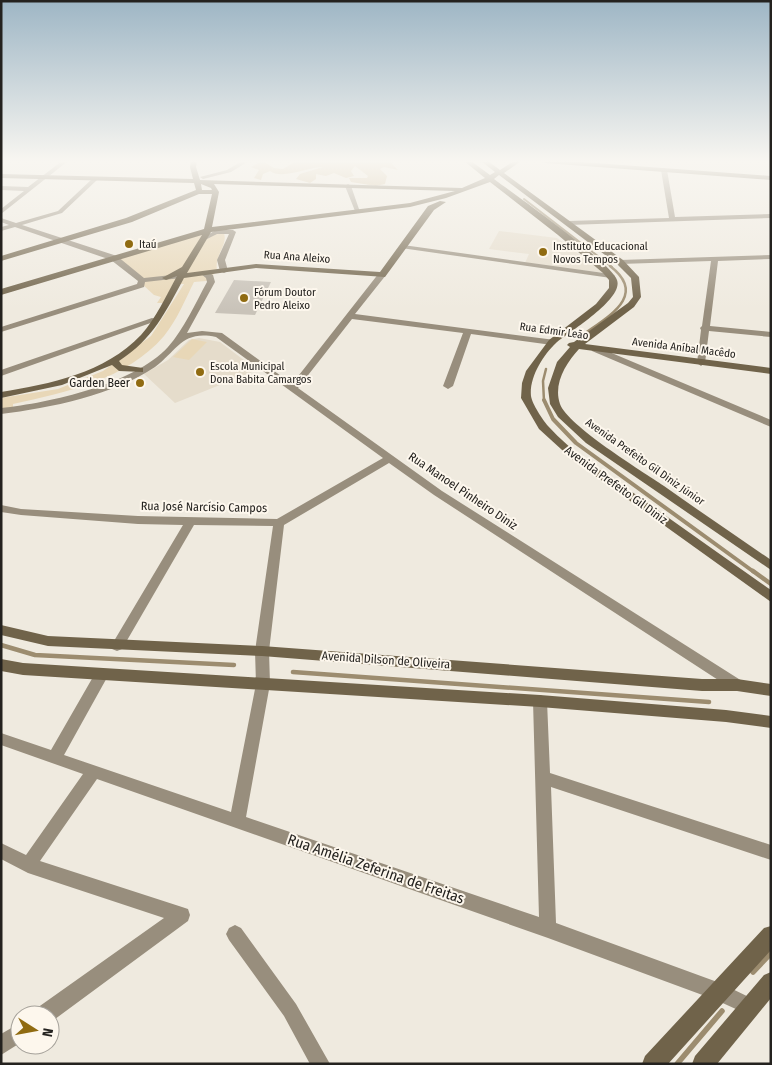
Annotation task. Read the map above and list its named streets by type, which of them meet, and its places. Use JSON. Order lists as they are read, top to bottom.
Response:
{
  "streets": {
    "main road": [
      "Rua Ana Aleixo",
      "Rua Edmir Leão",
      "Avenida Aníbal Macêdo",
      "Avenida Prefeito Gil Diniz Júnior",
      "Avenida Prefeito Gil Diniz",
      "Avenida Dilson de Oliveira"
    ],
    "street": ["Rua Manoel Pinheiro Diniz", "Rua José Narcísio Campos", "Rua Amélia Zeferina de Freitas"]
  },
  "crossings": [
    ["Rua Edmir Leão", "Avenida Aníbal Macêdo"],
    ["Rua Edmir Leão", "Avenida Prefeito Gil Diniz Júnior"],
    ["Rua Edmir Leão", "Avenida Prefeito Gil Diniz"],
    ["Rua Manoel Pinheiro Diniz", "Rua José Narcísio Campos"],
    ["Rua Manoel Pinheiro Diniz", "Avenida Dilson de Oliveira"]
  ],
  "places": [
    "Itaú",
    "Instituto Educacional Novos Tempos",
    "Fórum Doutor Pedro Aleixo",
    "Escola Municipal Dona Babita Camargos",
    "Garden Beer"
  ],
  "north": "right"
}
